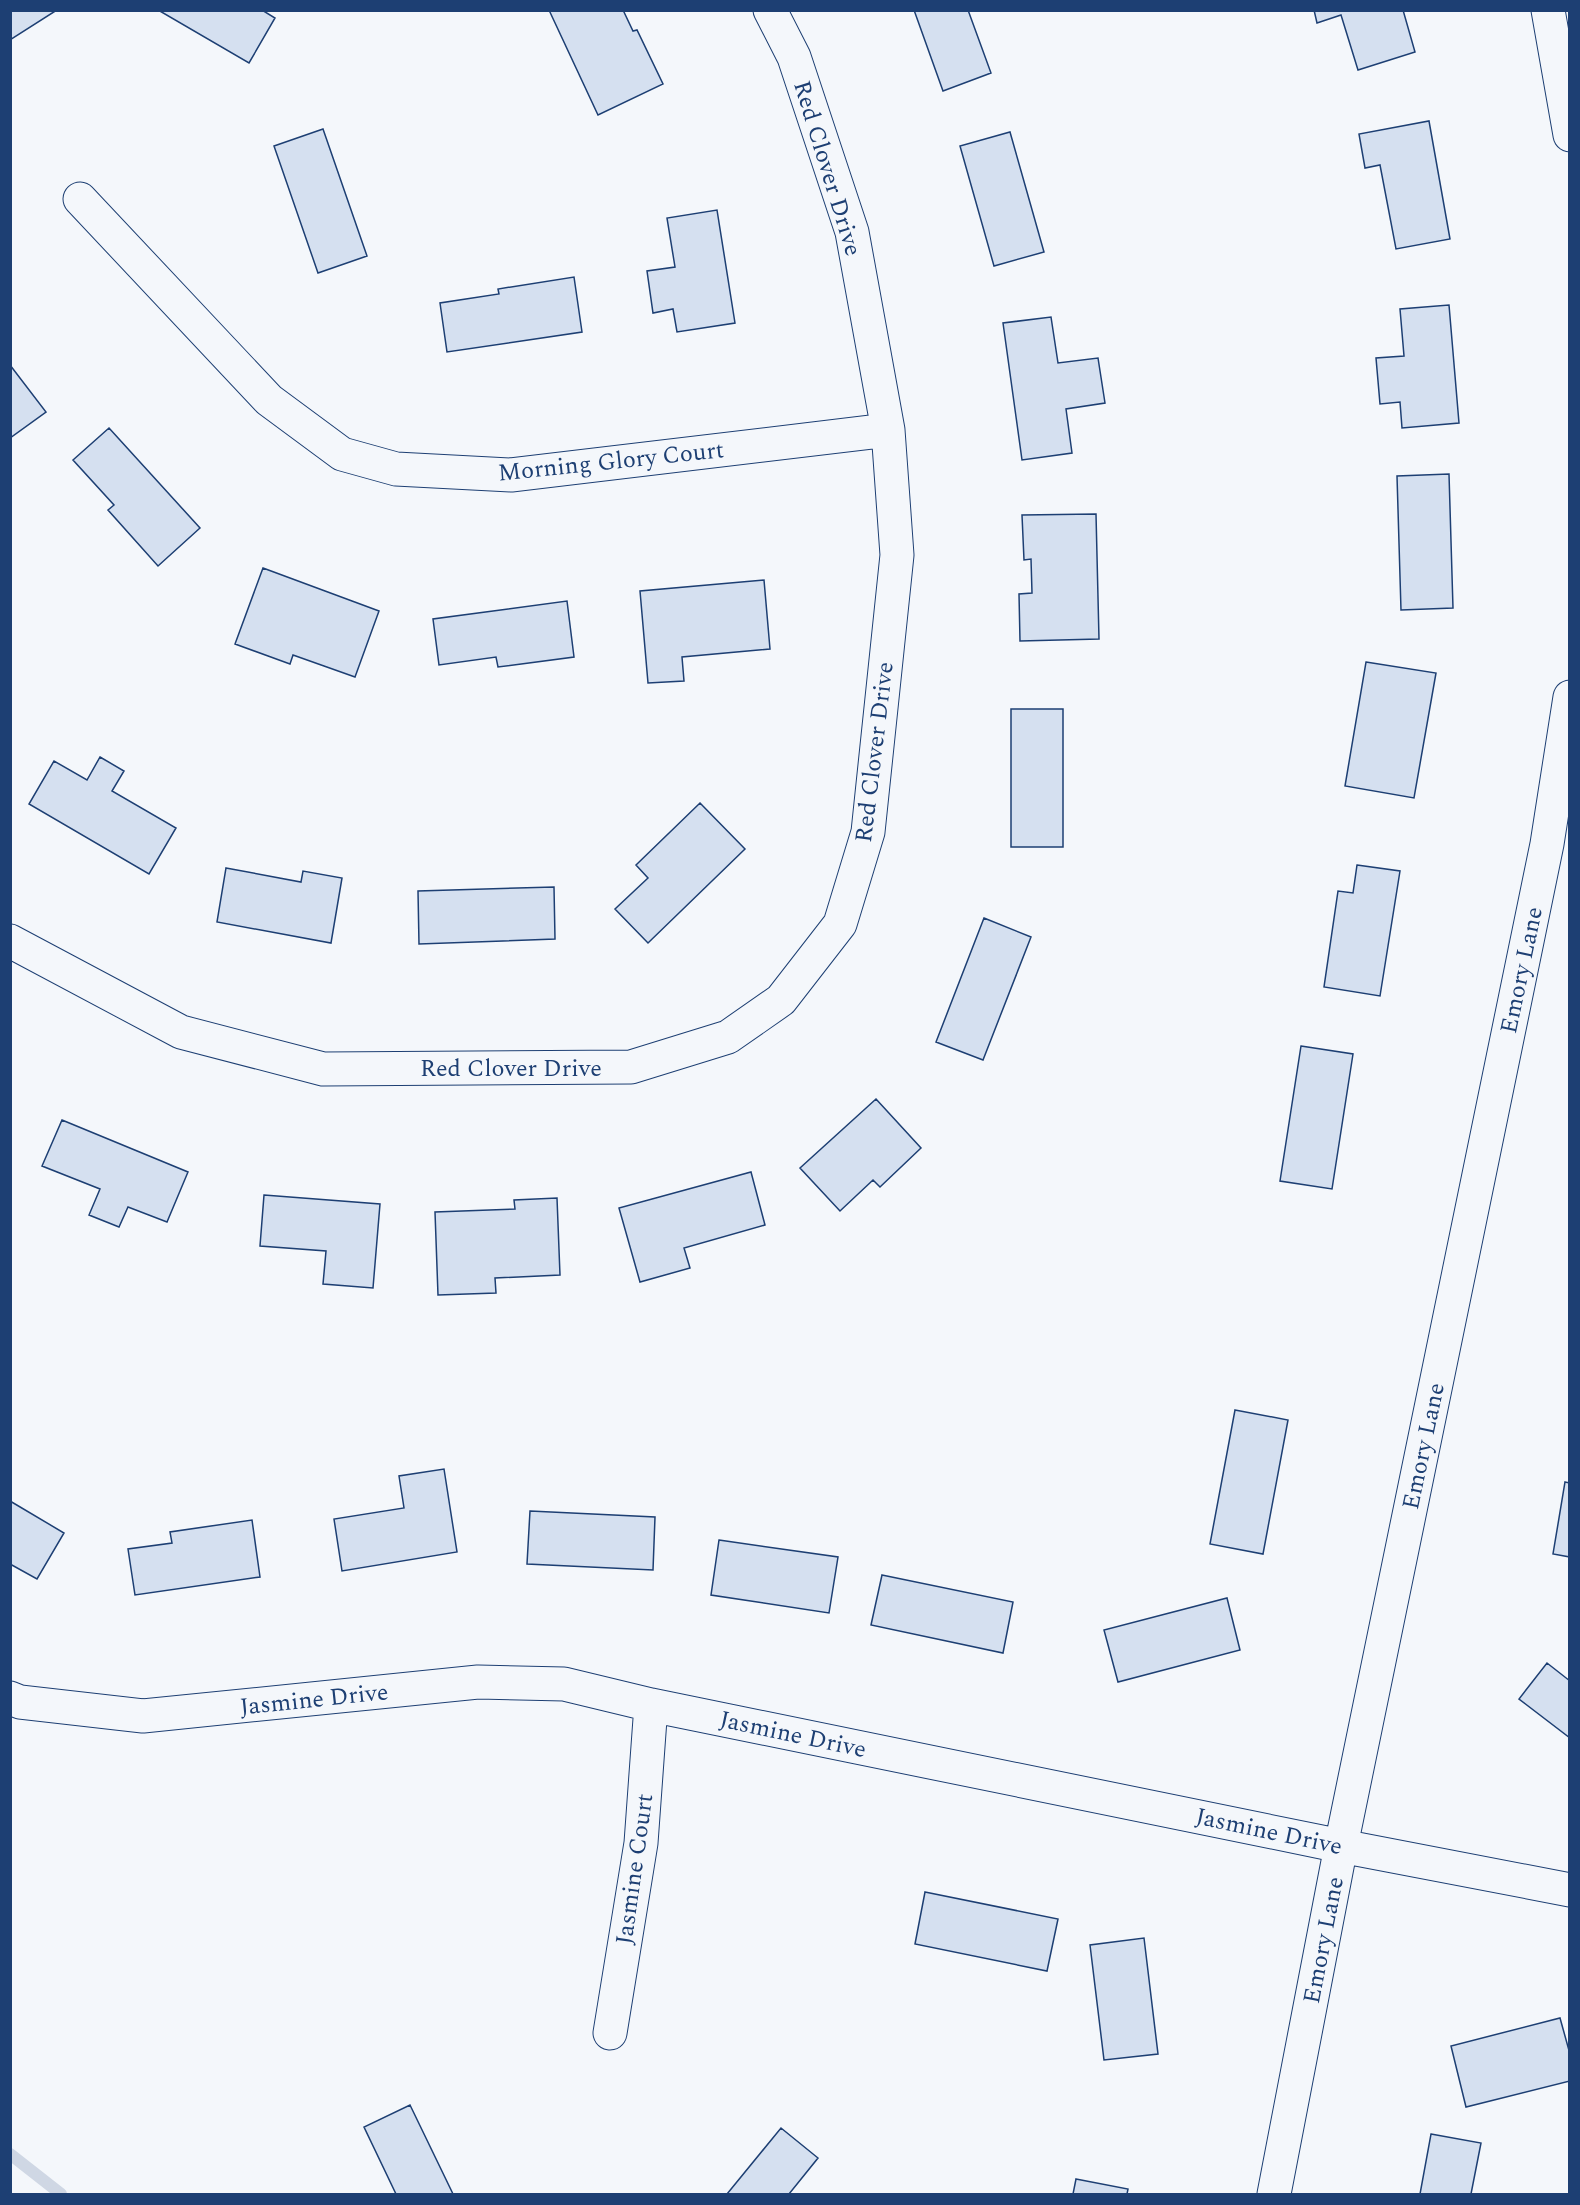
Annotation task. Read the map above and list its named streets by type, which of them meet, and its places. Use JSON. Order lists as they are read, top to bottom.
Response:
{
  "streets": {
    "street": [
      "Red Clover Drive",
      "Morning Glory Court",
      "Emory Lane",
      "Jasmine Drive",
      "Jasmine Court"
    ]
  },
  "crossings": [
    ["Red Clover Drive", "Morning Glory Court"],
    ["Emory Lane", "Jasmine Drive"],
    ["Jasmine Drive", "Jasmine Court"]
  ]
}
